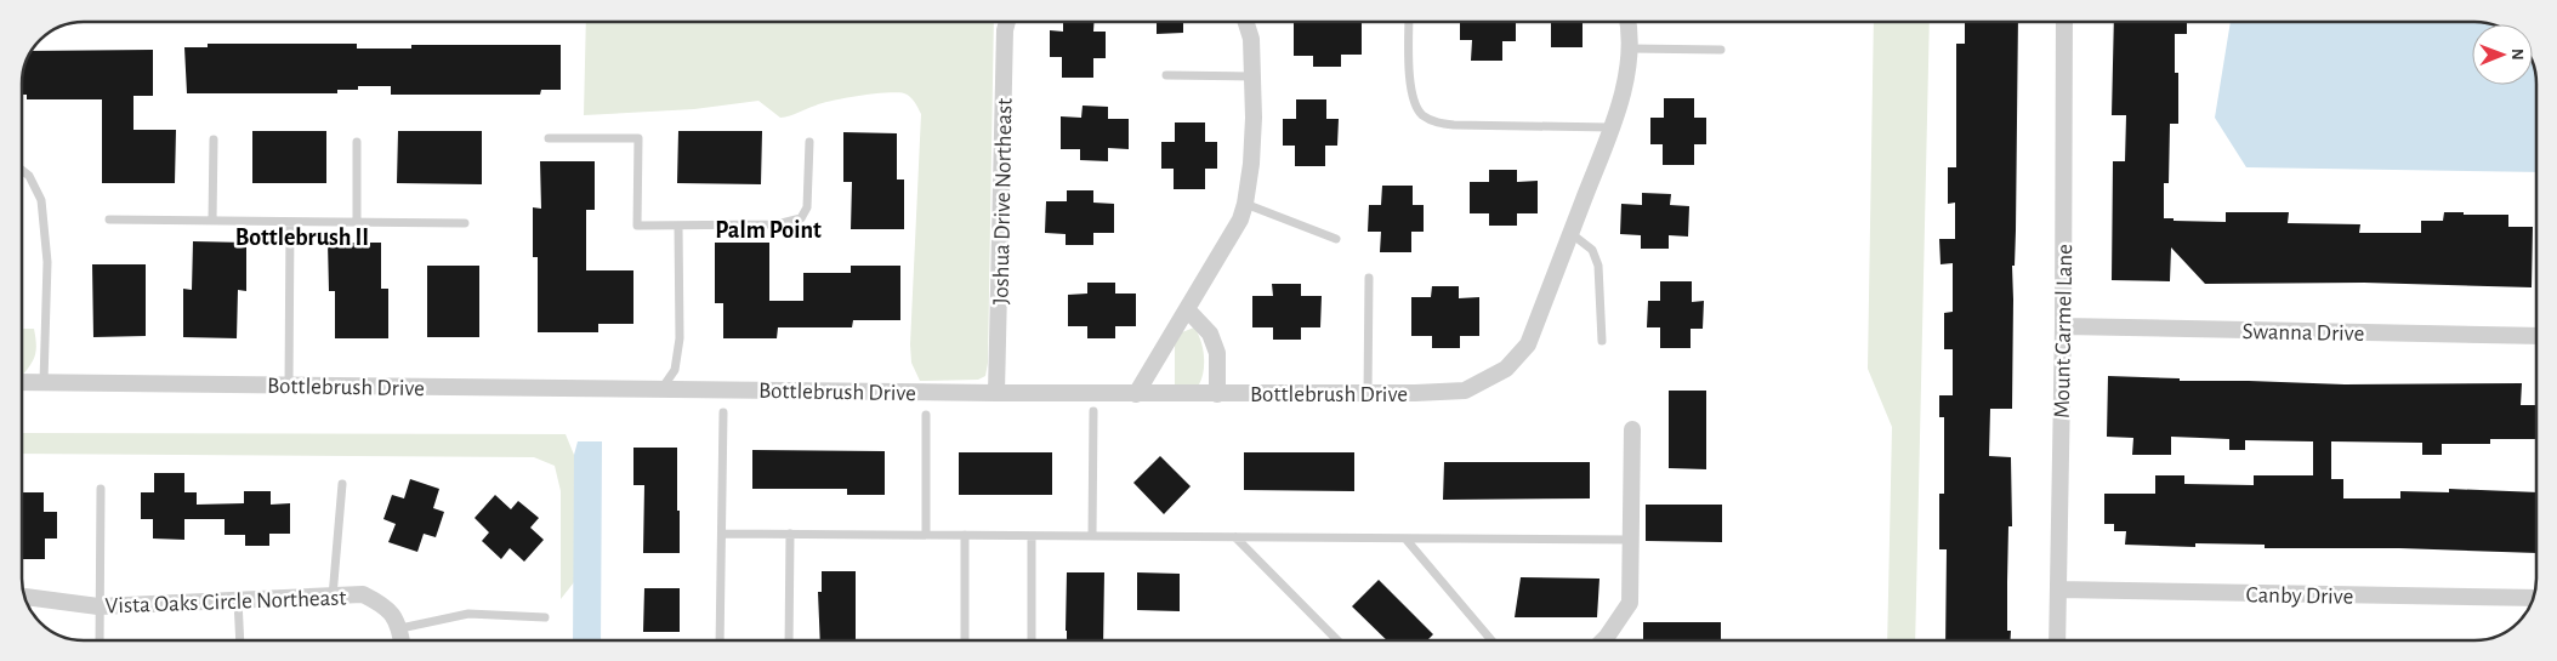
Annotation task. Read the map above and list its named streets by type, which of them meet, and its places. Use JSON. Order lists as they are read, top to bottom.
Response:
{
  "streets": {
    "street": [
      "Joshua Drive Northeast",
      "Mount Carmel Lane",
      "Swanna Drive",
      "Bottlebrush Drive",
      "Canby Drive",
      "Vista Oaks Circle Northeast"
    ]
  },
  "crossings": [
    ["Joshua Drive Northeast", "Bottlebrush Drive"],
    ["Mount Carmel Lane", "Swanna Drive"],
    ["Mount Carmel Lane", "Canby Drive"]
  ],
  "districts": ["Palm Point", "Bottlebrush II"],
  "north": "right"
}
